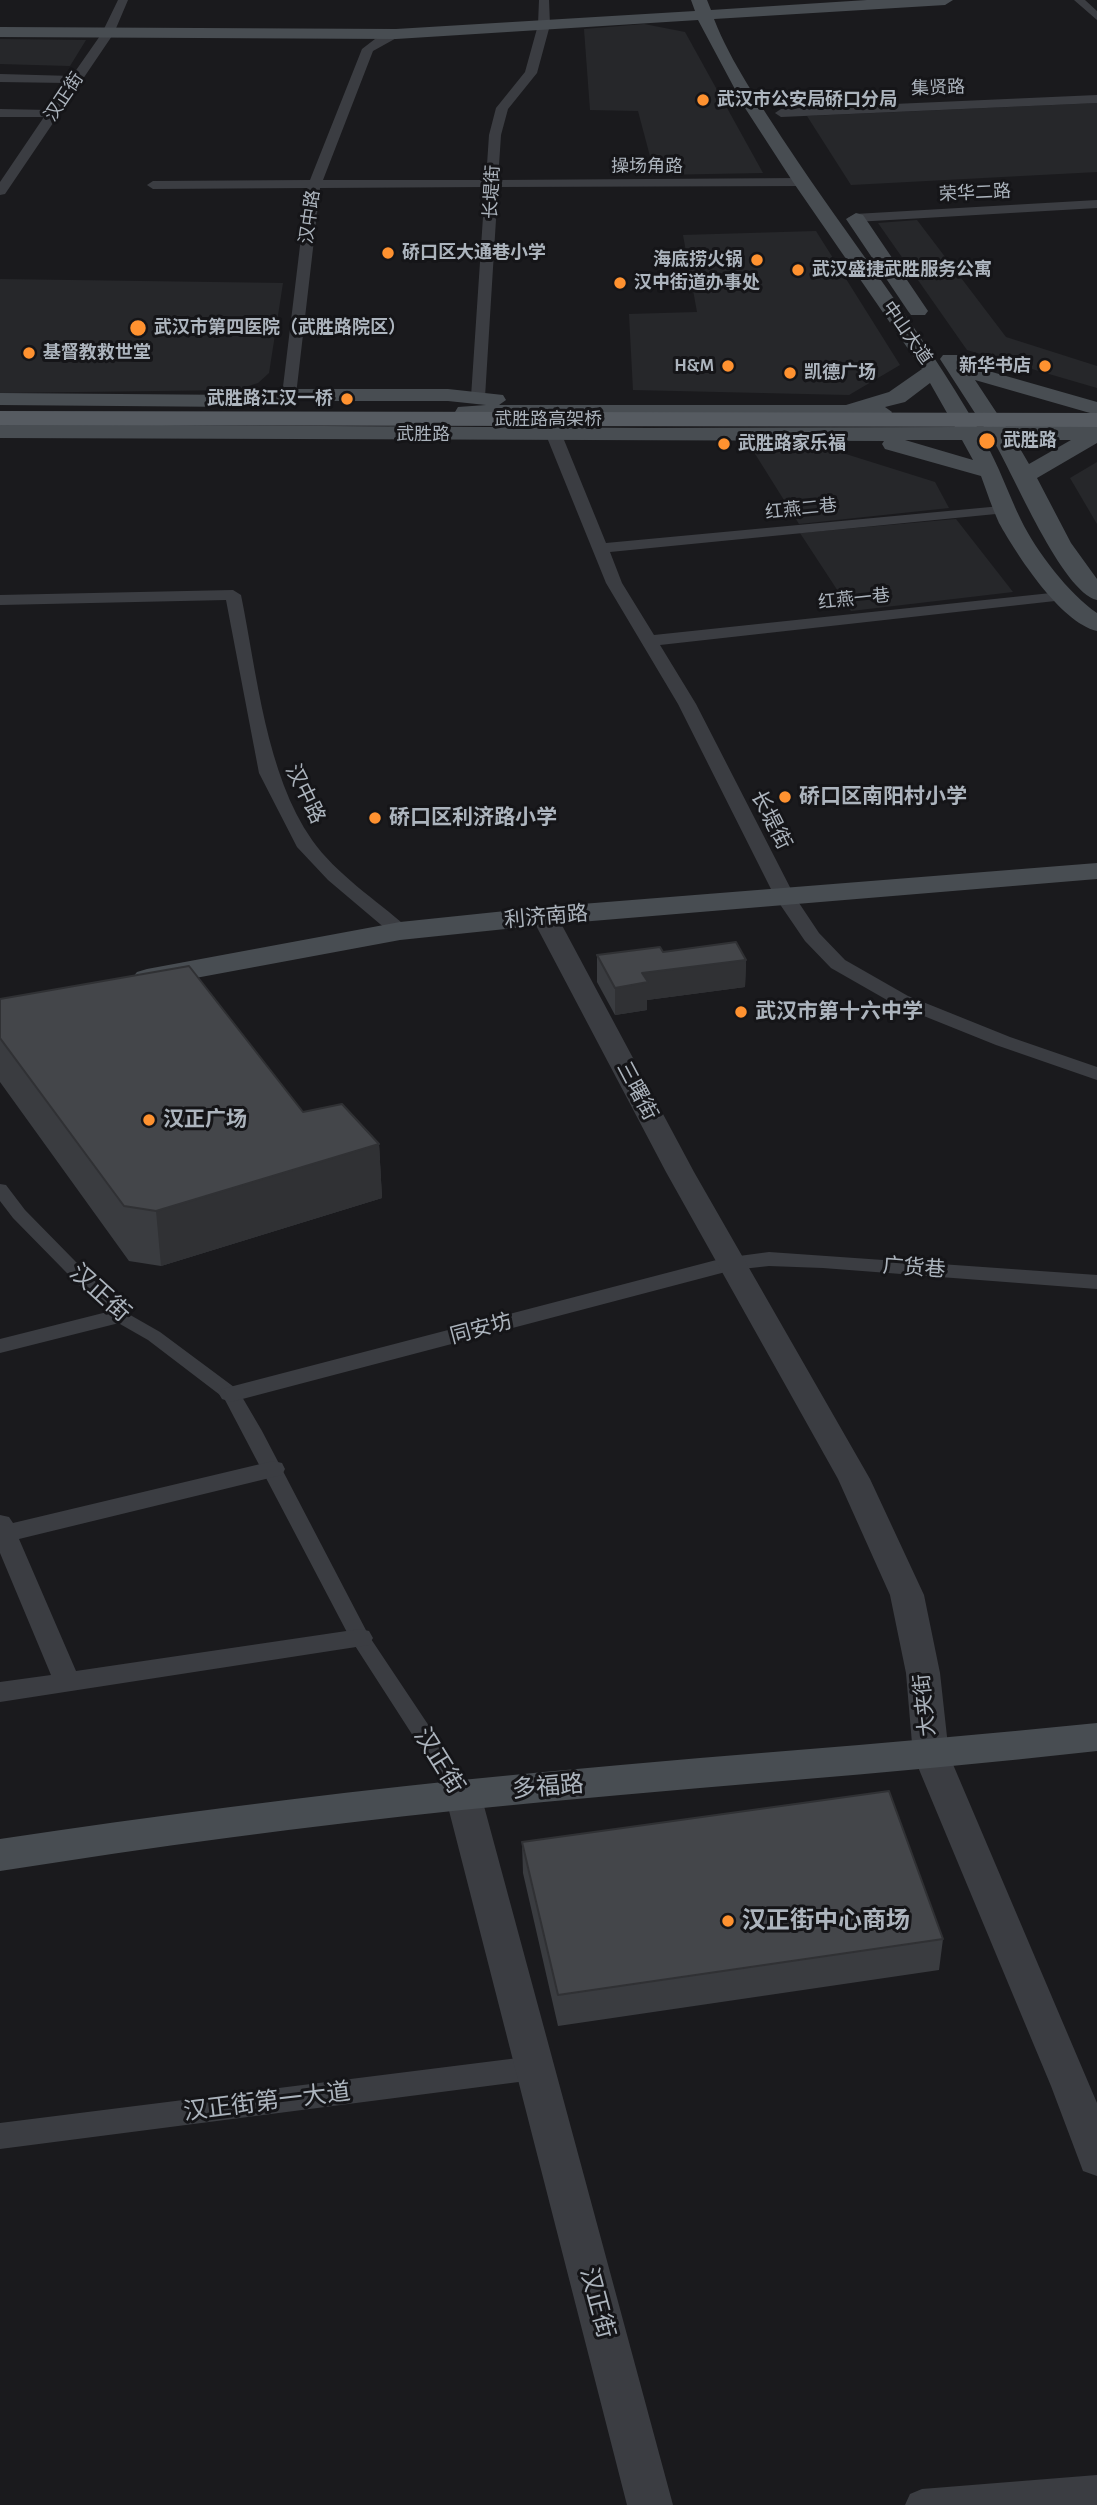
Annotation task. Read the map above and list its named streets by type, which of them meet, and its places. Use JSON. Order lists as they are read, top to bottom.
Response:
{
  "streets": {
    "main road": [
      "中山大道",
      "武胜路高架桥",
      "武胜路",
      "利济南路",
      "多福路"
    ],
    "street": [
      "集贤路",
      "汉正街",
      "操场角路",
      "长堤街",
      "荣华二路",
      "汉中路",
      "红燕二巷",
      "红燕一巷",
      "三曙街",
      "广货巷",
      "同安坊",
      "大夹街",
      "汉正街第一大道"
    ]
  },
  "crossings": [
    ["汉正街", "同安坊"],
    ["汉正街", "多福路"],
    ["汉正街", "汉正街第一大道"],
    ["操场角路", "长堤街"],
    ["操场角路", "汉中路"],
    ["操场角路", "中山大道"],
    ["长堤街", "武胜路"],
    ["长堤街", "红燕二巷"],
    ["长堤街", "红燕一巷"],
    ["长堤街", "利济南路"],
    ["荣华二路", "中山大道"],
    ["汉中路", "利济南路"],
    ["中山大道", "武胜路"],
    ["中山大道", "红燕二巷"],
    ["中山大道", "红燕一巷"],
    ["武胜路高架桥", "武胜路"],
    ["利济南路", "三曙街"],
    ["三曙街", "广货巷"],
    ["三曙街", "同安坊"],
    ["三曙街", "大夹街"],
    ["广货巷", "同安坊"],
    ["广货巷", "大夹街"],
    ["同安坊", "大夹街"],
    ["大夹街", "多福路"]
  ],
  "places": [
    "武汉市公安局硚口分局",
    "硚口区大通巷小学",
    "海底捞火锅",
    "武汉盛捷武胜服务公寓",
    "汉中街道办事处",
    "武汉市第四医院（武胜路院区）",
    "基督教救世堂",
    "H&M",
    "新华书店",
    "凯德广场",
    "武胜路江汉一桥",
    "武胜路",
    "武胜路家乐福",
    "硚口区南阳村小学",
    "硚口区利济路小学",
    "武汉市第十六中学",
    "汉正广场",
    "汉正街中心商场"
  ]
}
